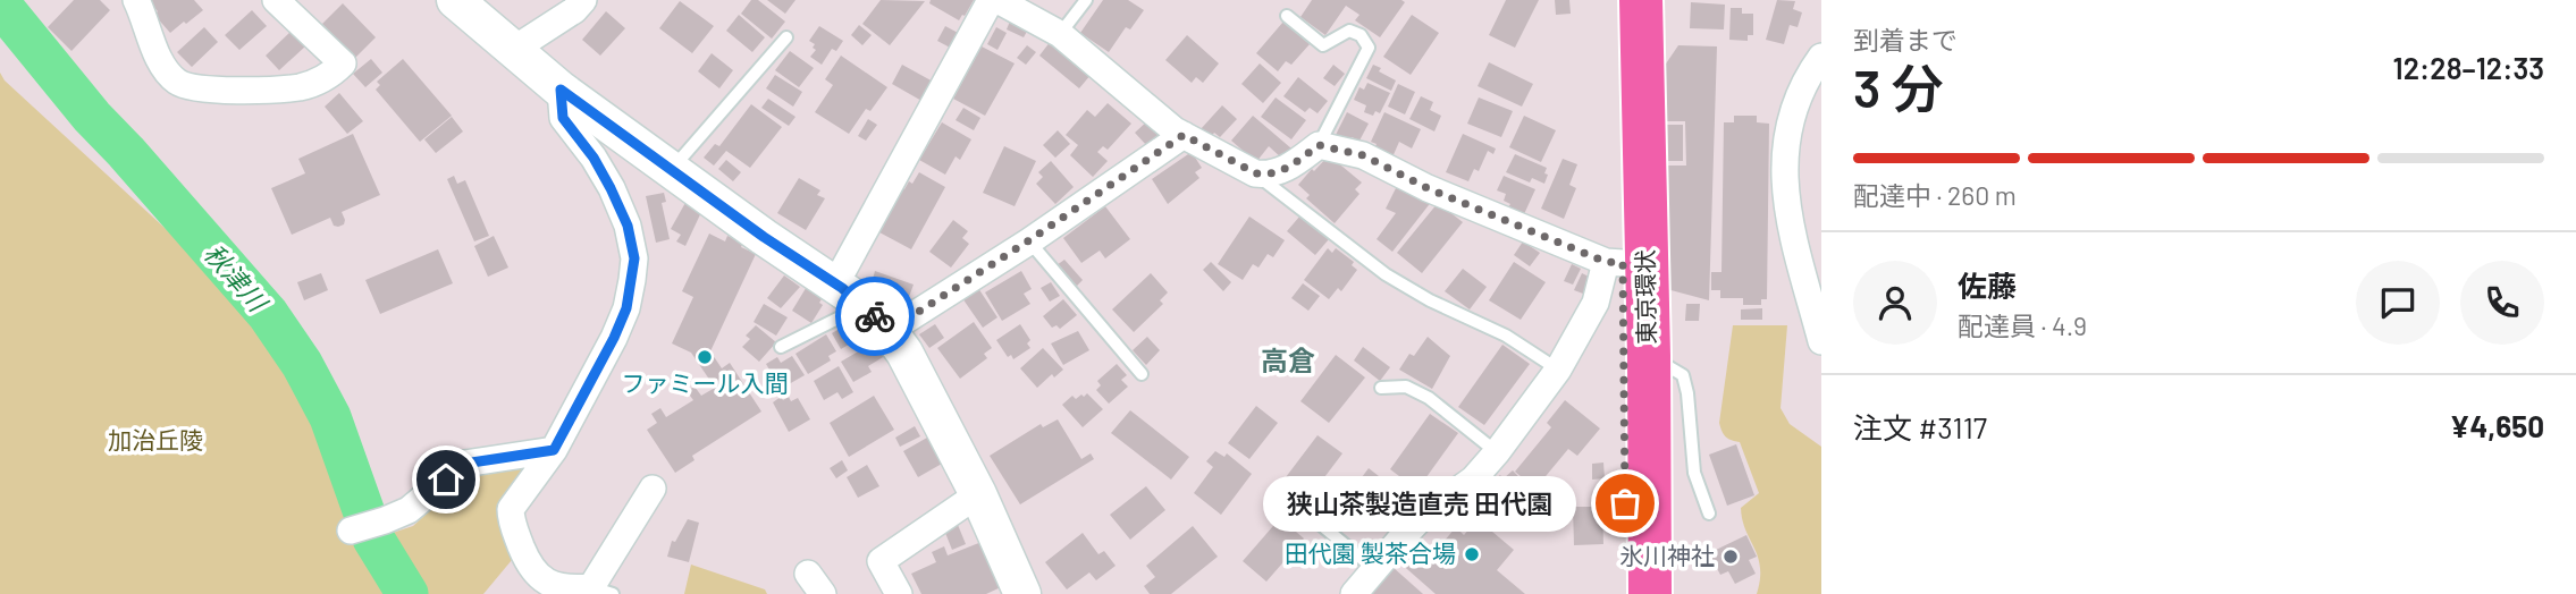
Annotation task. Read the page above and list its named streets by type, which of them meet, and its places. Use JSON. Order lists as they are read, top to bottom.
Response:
{
  "streets": {
    "highway": ["東京環状"]
  },
  "districts": ["高倉"],
  "water": ["秋津川"],
  "parks": ["加治丘陵"],
  "places": [
    "ファミール入間",
    "狭山茶製造直売 田代園",
    "田代園 製茶合場",
    "氷川神社"
  ],
  "page": {
    "heading": ["3 分", "到着まで", "12:28–12:33"],
    "panel": [
      "佐藤",
      "配達員 · 4.9",
      "注文 #3117",
      "¥4,650"
    ],
    "bar": "配達中 · 260 m",
    "bubble": "狭山茶製造直売 田代園"
  }
}
